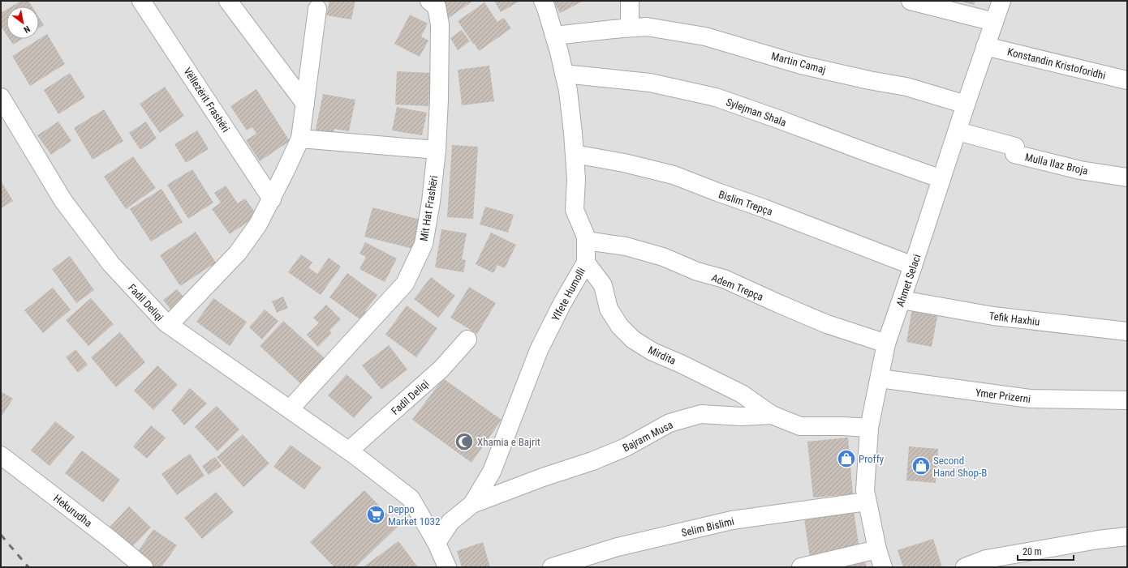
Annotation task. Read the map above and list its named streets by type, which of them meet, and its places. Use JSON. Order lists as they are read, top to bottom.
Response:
{
  "streets": {
    "street": [
      "Martin Camaj",
      "Konstandin Kristoforidhi",
      "Vëllezërit Frashëri",
      "Sylejman Shala",
      "Mulla Ilaz Broja",
      "Bislim Trepça",
      "Mit Hat Frashëri",
      "Ahmet Selaci",
      "Adem Trepça",
      "Ylfete Humolli",
      "Fadil Deliqi",
      "Tefik Haxhiu",
      "Mirdita",
      "Ymer Prizerni",
      "Bajram Musa",
      "Hekurudha",
      "Selim Bislimi"
    ]
  },
  "crossings": [
    ["Martin Camaj", "Ahmet Selaci"],
    ["Martin Camaj", "Ylfete Humolli"],
    ["Konstandin Kristoforidhi", "Ahmet Selaci"],
    ["Sylejman Shala", "Ahmet Selaci"],
    ["Sylejman Shala", "Ylfete Humolli"],
    ["Mulla Ilaz Broja", "Ahmet Selaci"],
    ["Bislim Trepça", "Ahmet Selaci"],
    ["Bislim Trepça", "Ylfete Humolli"],
    ["Mit Hat Frashëri", "Fadil Deliqi"],
    ["Ahmet Selaci", "Adem Trepça"],
    ["Ahmet Selaci", "Tefik Haxhiu"],
    ["Ahmet Selaci", "Ymer Prizerni"],
    ["Ahmet Selaci", "Bajram Musa"],
    ["Ahmet Selaci", "Selim Bislimi"],
    ["Adem Trepça", "Ylfete Humolli"],
    ["Ylfete Humolli", "Fadil Deliqi"],
    ["Ylfete Humolli", "Mirdita"],
    ["Ylfete Humolli", "Bajram Musa"],
    ["Mirdita", "Bajram Musa"]
  ],
  "places": {
    "mosque": ["Xhamia e Bajrit"],
    "shop": ["Proffy", "Second Hand Shop-B"],
    "supermarket": ["Deppo Market 1032"]
  },
  "scale_bar": "20 m",
  "north": "bottom right"
}
